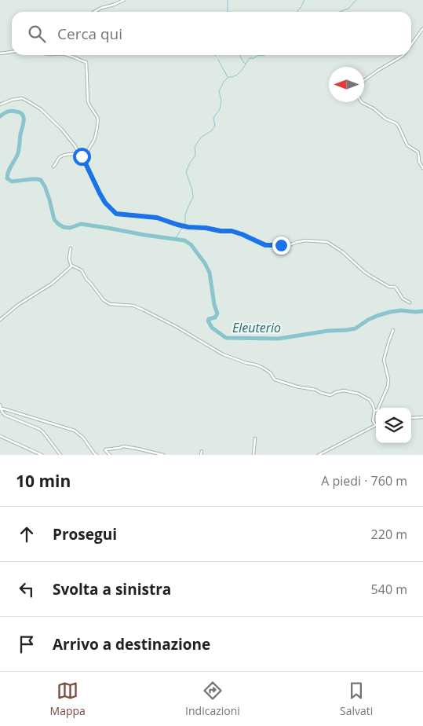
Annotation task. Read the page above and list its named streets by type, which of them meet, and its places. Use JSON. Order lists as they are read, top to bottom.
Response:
{
  "water": ["Eleuterio"],
  "north": "left",
  "page": {
    "search": "Cerca qui",
    "heading": ["10 min", "A piedi · 760 m"],
    "list": [
      ["Prosegui", "220 m"],
      ["Svolta a sinistra", "540 m"],
      "Arrivo a destinazione"
    ],
    "nav": ["Mappa", "Indicazioni", "Salvati"]
  }
}
